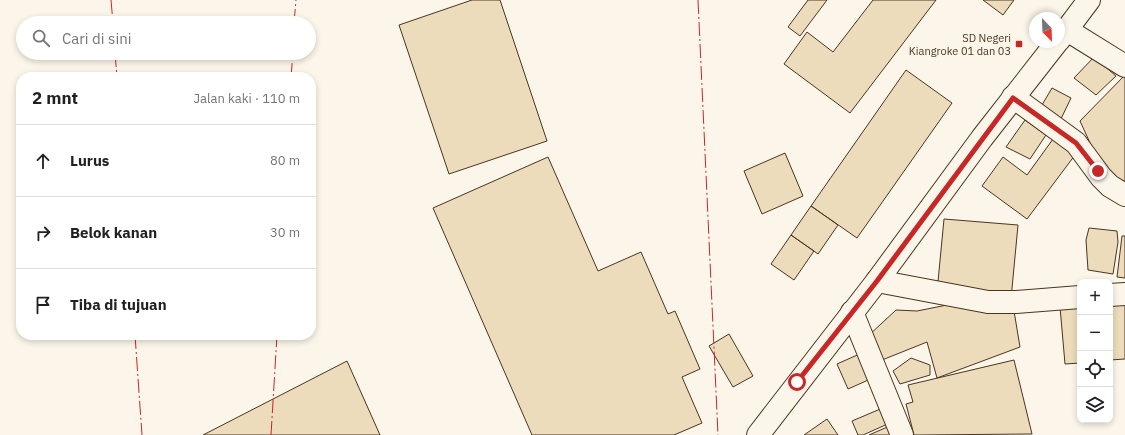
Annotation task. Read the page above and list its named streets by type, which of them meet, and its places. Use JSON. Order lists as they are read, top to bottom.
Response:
{
  "places": {
    "transit": ["SD Negeri Kiangroke 01 dan 03"]
  },
  "north": "bottom right",
  "page": {
    "search": "Cari di sini",
    "heading": ["2 mnt", "Jalan kaki · 110 m"],
    "list": [
      ["Lurus", "80 m"],
      ["Belok kanan", "30 m"],
      "Tiba di tujuan"
    ],
    "map_buttons": ["+", "−"]
  }
}
